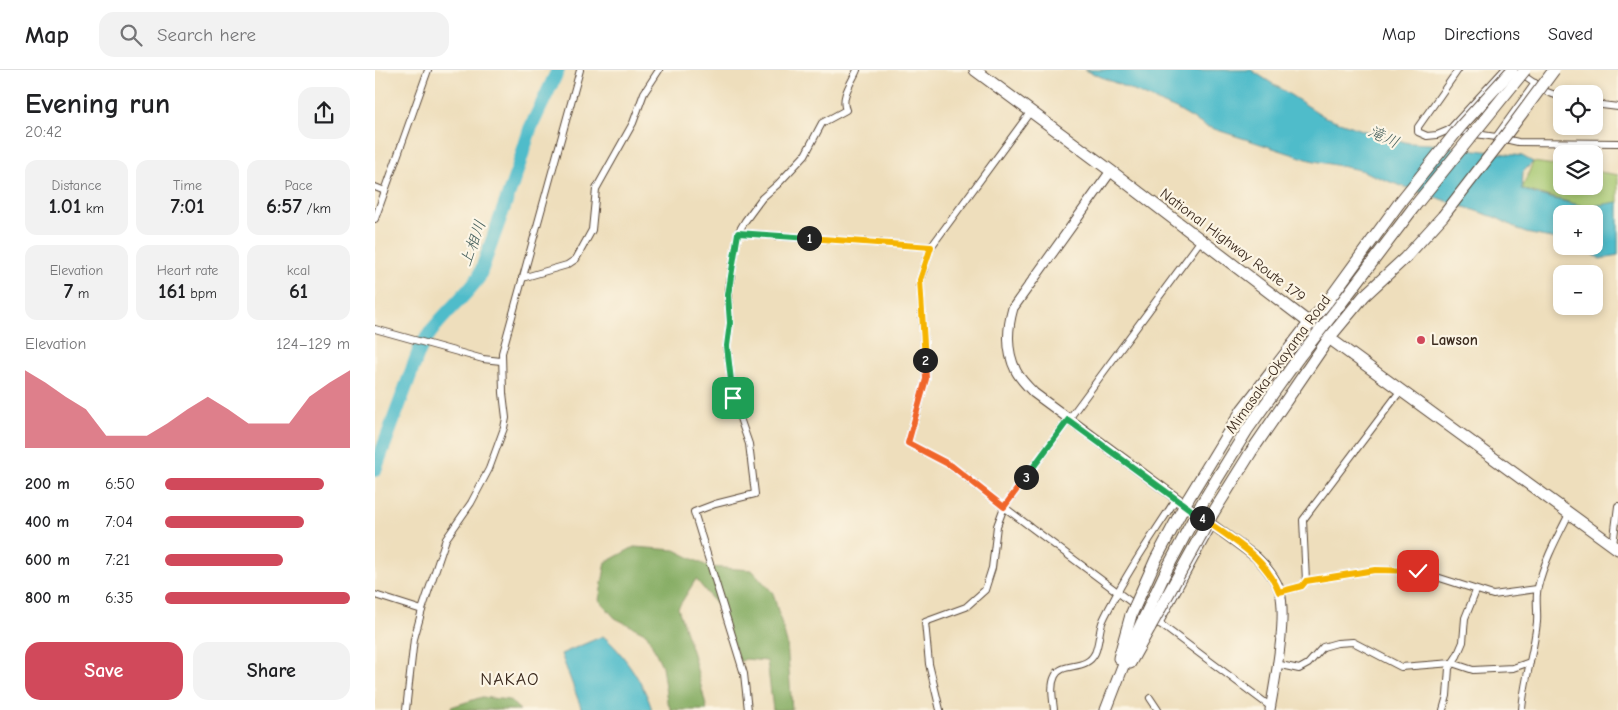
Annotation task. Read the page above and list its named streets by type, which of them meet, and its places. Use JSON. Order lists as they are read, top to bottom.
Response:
{
  "streets": {
    "highway": ["National Highway Route 179", "Mimasaka-Okayama Road"]
  },
  "districts": ["NAKAO"],
  "water": ["滝川", "上相川"],
  "places": ["Lawson"],
  "page": {
    "header": "Map",
    "search": "Search here",
    "nav": ["Map", "Directions", "Saved"],
    "heading": ["Evening run", "20:42"],
    "map_buttons": ["+", "−"],
    "stats": [
      ["Distance", "1.01 km"],
      ["Time", "7:01"],
      ["Pace", "6:57 /km"],
      ["Elevation", "7 m"],
      ["Heart rate", "161 bpm"],
      ["kcal", "61"]
    ],
    "pins": [
      "1",
      "2",
      "3",
      "4"
    ],
    "chart": ["Elevation", "124–129 m"],
    "list": [
      {
        "name": "200 m",
        "note": "6:50"
      },
      {
        "name": "400 m",
        "note": "7:04"
      },
      {
        "name": "600 m",
        "note": "7:21"
      },
      {
        "name": "800 m",
        "note": "6:35"
      }
    ],
    "buttons": ["Save", "Share"]
  }
}
